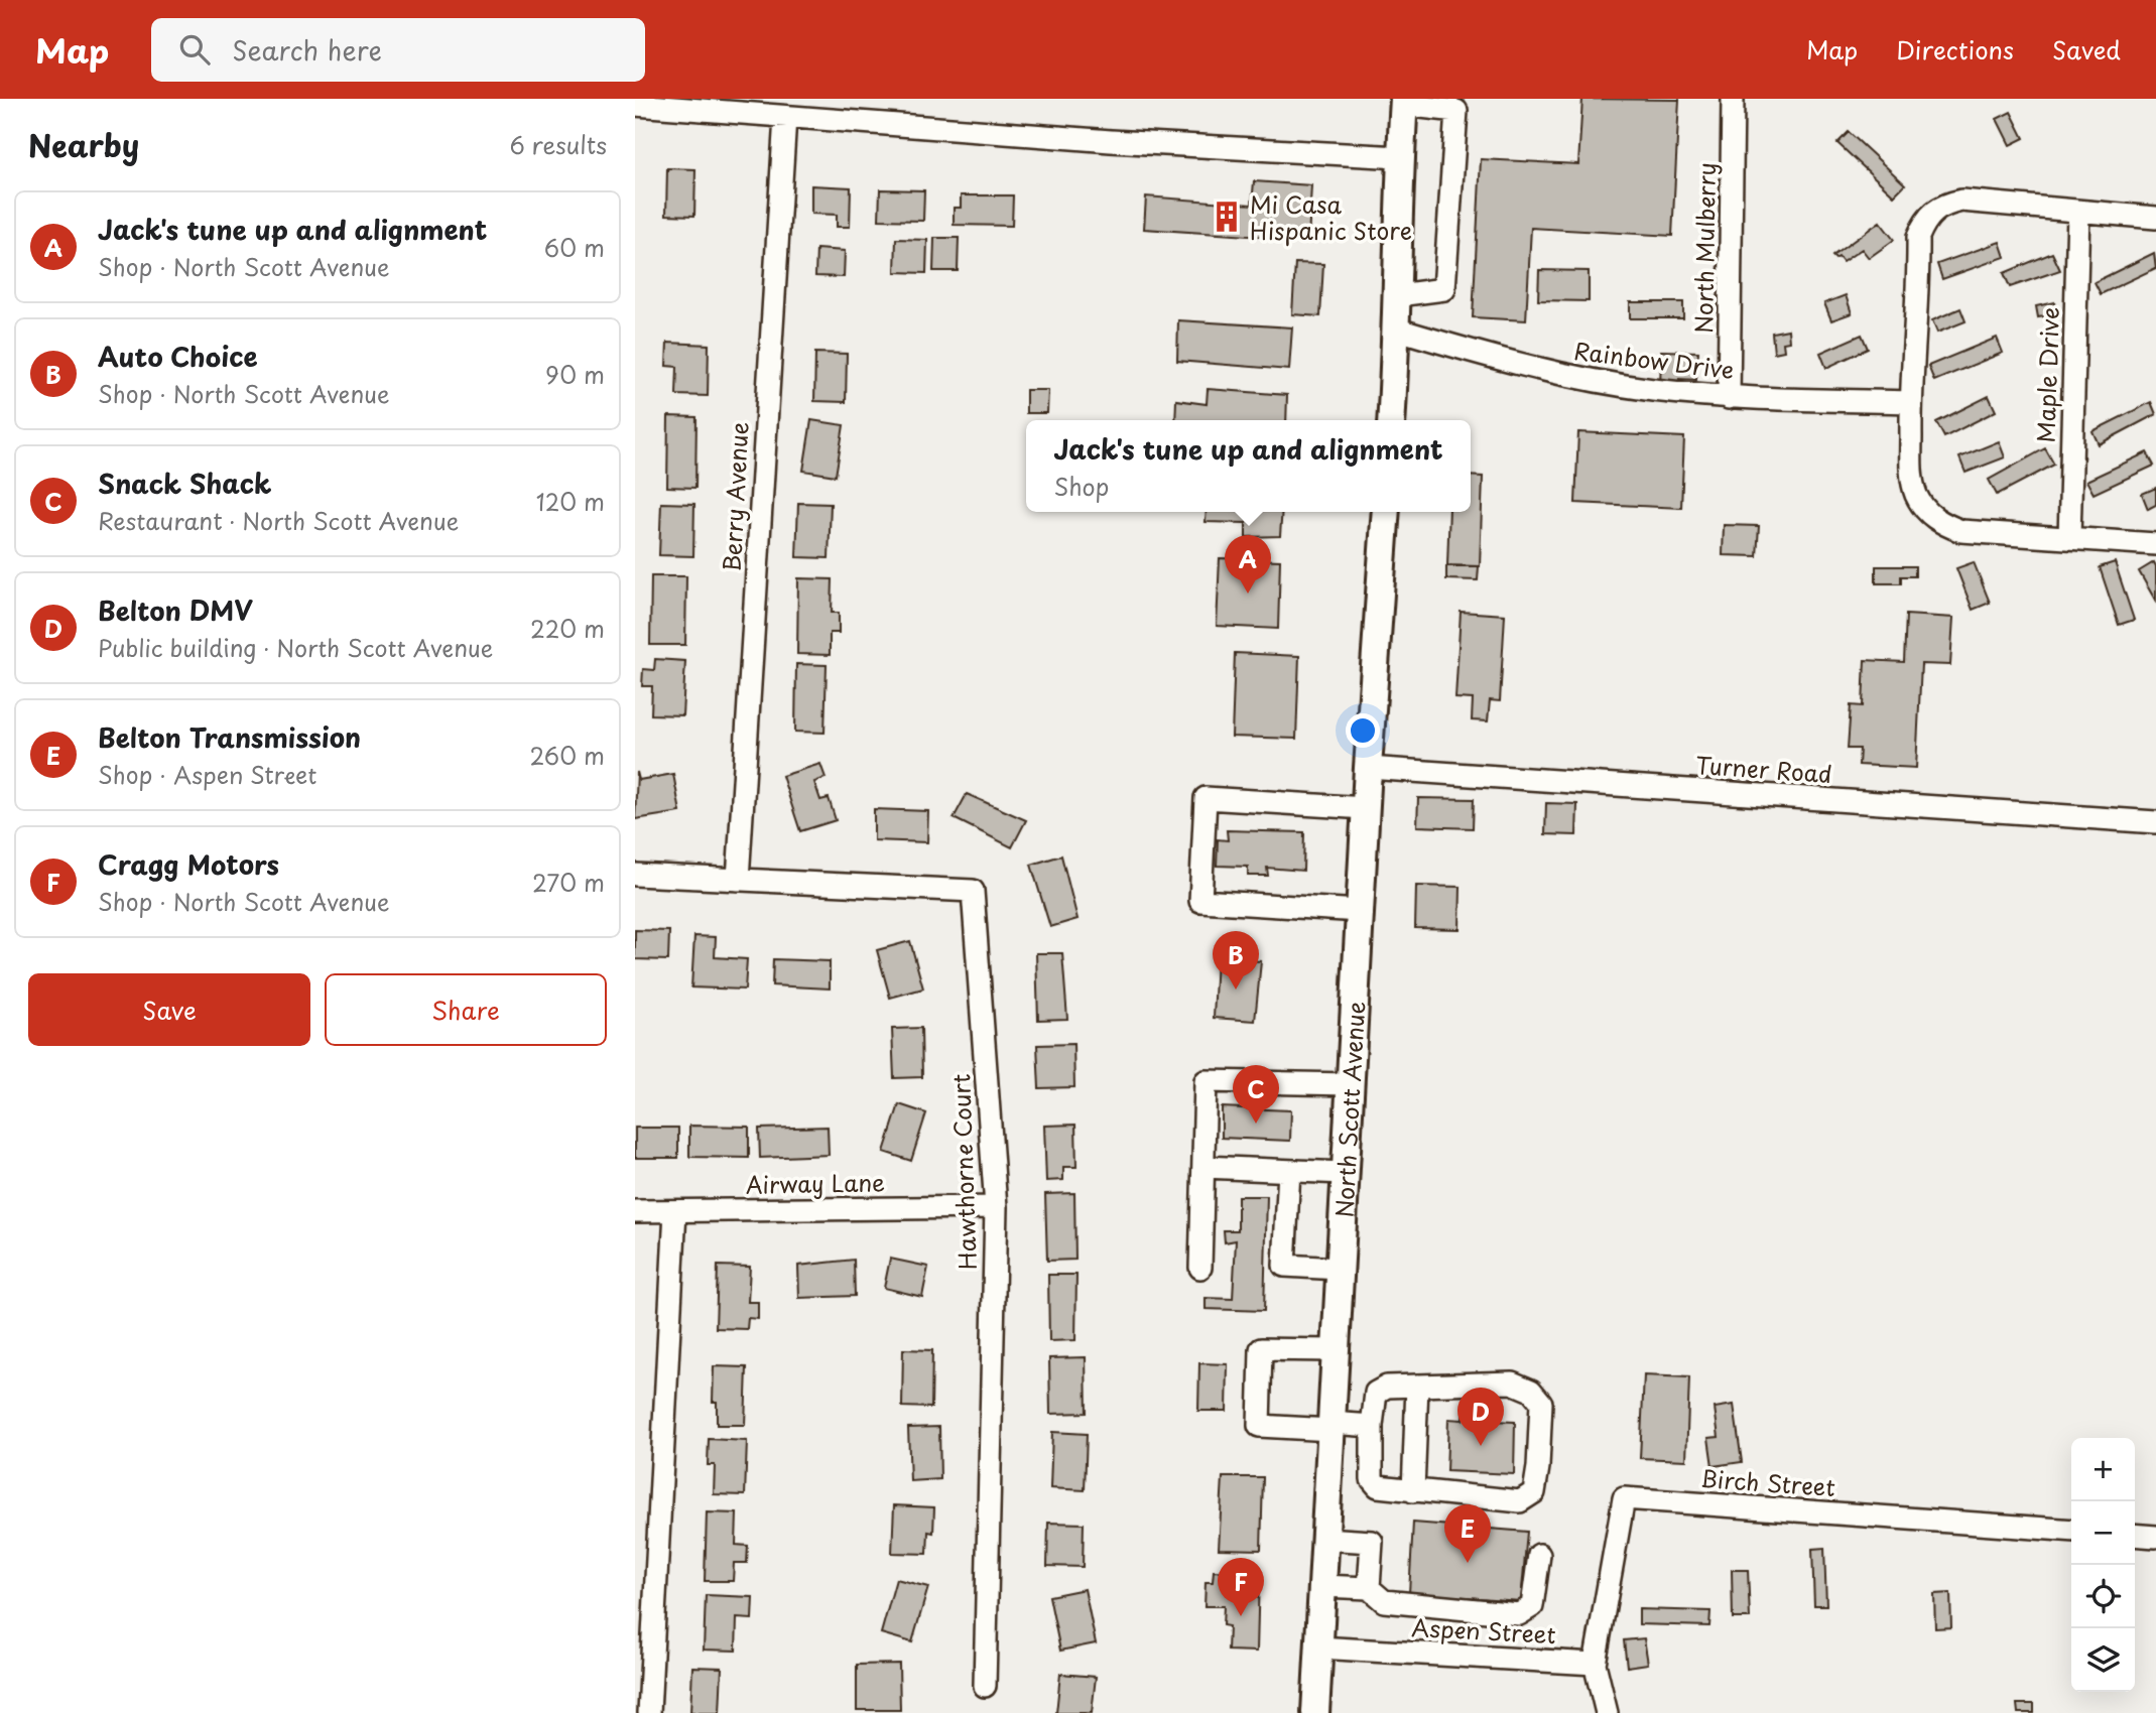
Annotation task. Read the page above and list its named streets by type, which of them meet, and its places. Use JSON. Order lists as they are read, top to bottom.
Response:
{
  "streets": {
    "main road": ["North Scott Avenue"],
    "street": [
      "North Mulberry",
      "Rainbow Drive",
      "Maple Drive",
      "Berry Avenue",
      "Turner Road",
      "Hawthorne Court",
      "Airway Lane",
      "Birch Street",
      "Aspen Street"
    ]
  },
  "crossings": [
    ["North Mulberry", "Rainbow Drive"],
    ["Berry Avenue", "Hawthorne Court"],
    ["Turner Road", "North Scott Avenue"],
    ["North Scott Avenue", "Aspen Street"],
    ["Hawthorne Court", "Airway Lane"],
    ["Birch Street", "Aspen Street"]
  ],
  "places": {
    "building": ["Mi Casa Hispanic Store"]
  },
  "page": {
    "header": "Map",
    "search": "Search here",
    "nav": ["Map", "Directions", "Saved"],
    "heading": ["Nearby", "6 results"],
    "list": [
      {
        "mark": "A",
        "name": "Jack's tune up and alignment",
        "note": "Shop · North Scott Avenue",
        "value": "60 m"
      },
      {
        "mark": "B",
        "name": "Auto Choice",
        "note": "Shop · North Scott Avenue",
        "value": "90 m"
      },
      {
        "mark": "C",
        "name": "Snack Shack",
        "note": "Restaurant · North Scott Avenue",
        "value": "120 m"
      },
      {
        "mark": "D",
        "name": "Belton DMV",
        "note": "Public building · North Scott Avenue",
        "value": "220 m"
      },
      {
        "mark": "E",
        "name": "Belton Transmission",
        "note": "Shop · Aspen Street",
        "value": "260 m"
      },
      {
        "mark": "F",
        "name": "Cragg Motors",
        "note": "Shop · North Scott Avenue",
        "value": "270 m"
      }
    ],
    "popup": ["Jack's tune up and alignment", "Shop"],
    "pins": [
      "A",
      "B",
      "C",
      "D",
      "E",
      "F"
    ],
    "buttons": ["Save", "Share"],
    "map_buttons": ["+", "−"]
  }
}
